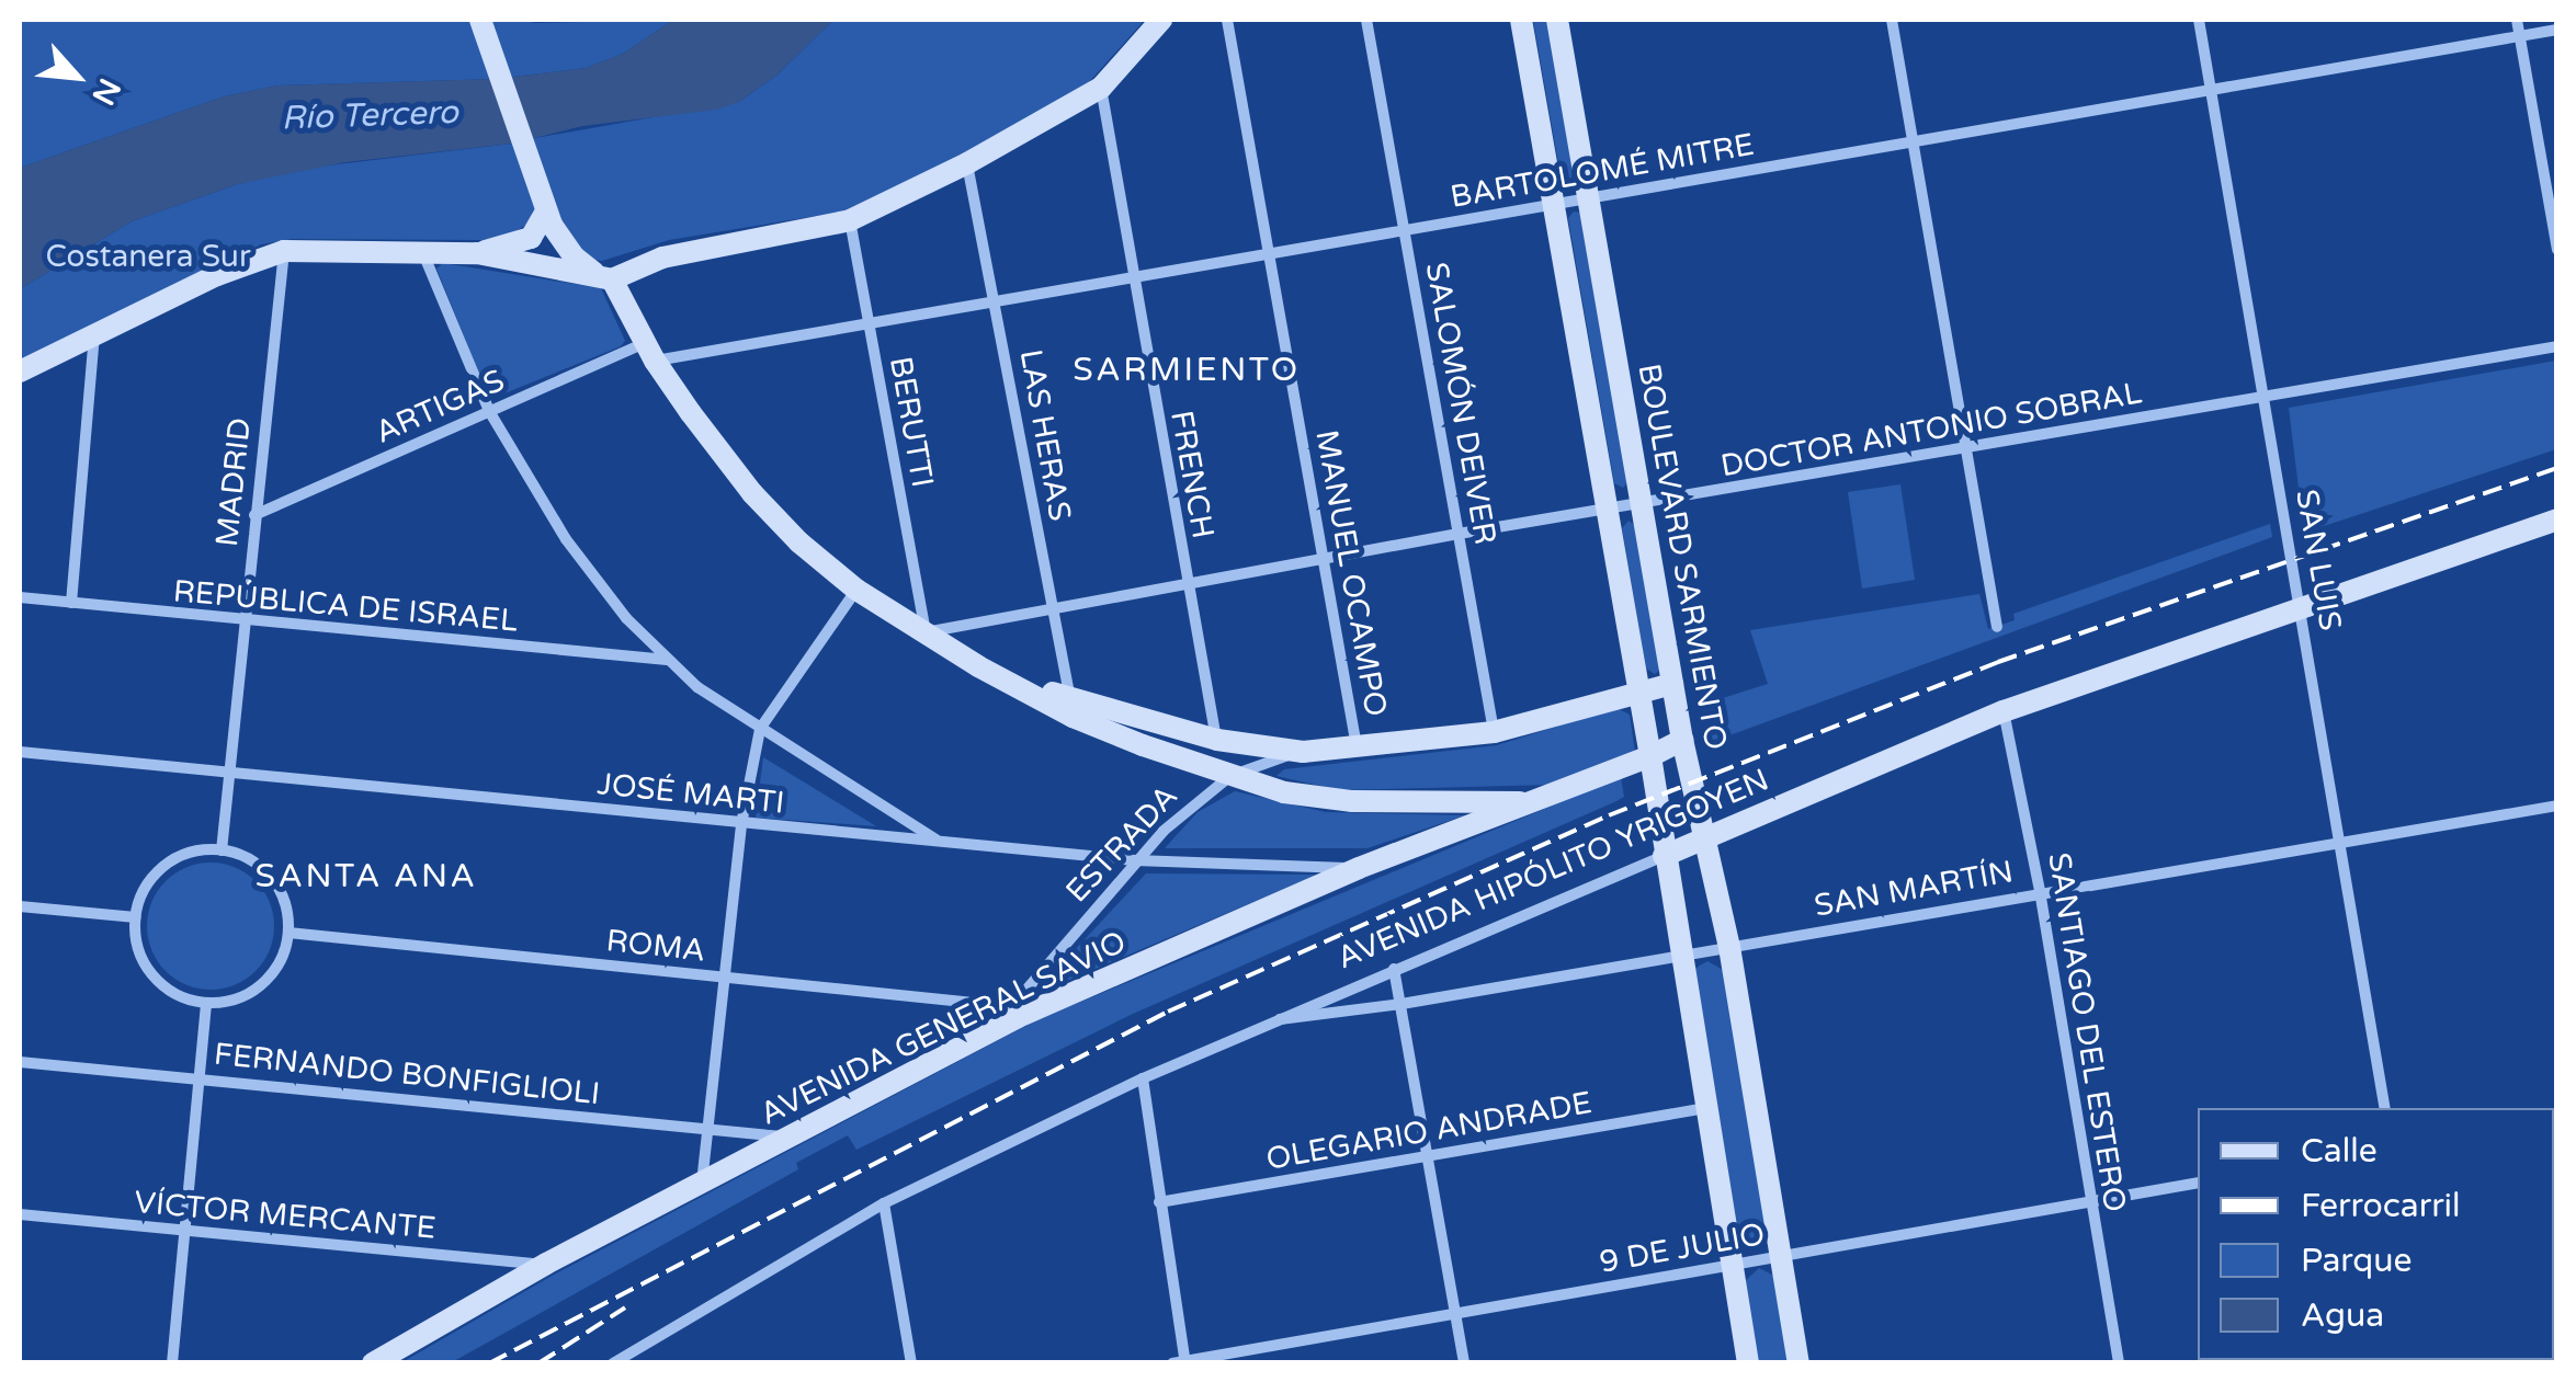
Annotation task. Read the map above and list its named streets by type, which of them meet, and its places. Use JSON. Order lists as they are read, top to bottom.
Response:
{
  "streets": {
    "main road": ["BOULEVARD SARMIENTO", "AVENIDA HIPÓLITO YRIGOYEN", "AVENIDA GENERAL SAVIO"],
    "street": [
      "BARTOLOMÉ MITRE",
      "SALOMÓN DEIVER",
      "ARTIGAS",
      "BERUTTI",
      "DOCTOR ANTONIO SOBRAL",
      "LAS HERAS",
      "FRENCH",
      "MADRID",
      "SAN LUIS",
      "MANUEL OCAMPO",
      "REPÚBLICA DE ISRAEL",
      "JOSÉ MARTI",
      "ESTRADA",
      "SAN MARTÍN",
      "ROMA",
      "SANTIAGO DEL ESTERO",
      "FERNANDO BONFIGLIOLI",
      "OLEGARIO ANDRADE",
      "VÍCTOR MERCANTE",
      "9 DE JULIO"
    ]
  },
  "crossings": [
    ["BARTOLOMÉ MITRE", "SALOMÓN DEIVER"],
    ["BARTOLOMÉ MITRE", "ARTIGAS"],
    ["BARTOLOMÉ MITRE", "BERUTTI"],
    ["BARTOLOMÉ MITRE", "LAS HERAS"],
    ["BARTOLOMÉ MITRE", "FRENCH"],
    ["BARTOLOMÉ MITRE", "BOULEVARD SARMIENTO"],
    ["BARTOLOMÉ MITRE", "SAN LUIS"],
    ["BARTOLOMÉ MITRE", "MANUEL OCAMPO"],
    ["SALOMÓN DEIVER", "DOCTOR ANTONIO SOBRAL"],
    ["ARTIGAS", "MADRID"],
    ["BERUTTI", "DOCTOR ANTONIO SOBRAL"],
    ["DOCTOR ANTONIO SOBRAL", "LAS HERAS"],
    ["DOCTOR ANTONIO SOBRAL", "FRENCH"],
    ["DOCTOR ANTONIO SOBRAL", "BOULEVARD SARMIENTO"],
    ["DOCTOR ANTONIO SOBRAL", "SAN LUIS"],
    ["DOCTOR ANTONIO SOBRAL", "MANUEL OCAMPO"],
    ["MADRID", "REPÚBLICA DE ISRAEL"],
    ["MADRID", "JOSÉ MARTI"],
    ["MADRID", "ROMA"],
    ["BOULEVARD SARMIENTO", "AVENIDA HIPÓLITO YRIGOYEN"],
    ["BOULEVARD SARMIENTO", "SAN MARTÍN"],
    ["BOULEVARD SARMIENTO", "AVENIDA GENERAL SAVIO"],
    ["BOULEVARD SARMIENTO", "9 DE JULIO"],
    ["SAN LUIS", "AVENIDA HIPÓLITO YRIGOYEN"],
    ["SAN LUIS", "SAN MARTÍN"],
    ["JOSÉ MARTI", "ESTRADA"],
    ["JOSÉ MARTI", "AVENIDA GENERAL SAVIO"],
    ["ESTRADA", "ROMA"],
    ["ESTRADA", "AVENIDA GENERAL SAVIO"],
    ["AVENIDA HIPÓLITO YRIGOYEN", "SAN MARTÍN"],
    ["AVENIDA HIPÓLITO YRIGOYEN", "SANTIAGO DEL ESTERO"],
    ["SAN MARTÍN", "SANTIAGO DEL ESTERO"],
    ["ROMA", "AVENIDA GENERAL SAVIO"],
    ["AVENIDA GENERAL SAVIO", "FERNANDO BONFIGLIOLI"],
    ["AVENIDA GENERAL SAVIO", "VÍCTOR MERCANTE"],
    ["SANTIAGO DEL ESTERO", "9 DE JULIO"]
  ],
  "districts": ["SARMIENTO", "SANTA ANA"],
  "water": ["Río Tercero"],
  "parks": ["Costanera Sur"],
  "legend": [
    "Calle",
    "Ferrocarril",
    "Parque",
    "Agua"
  ],
  "north": "bottom right"
}
